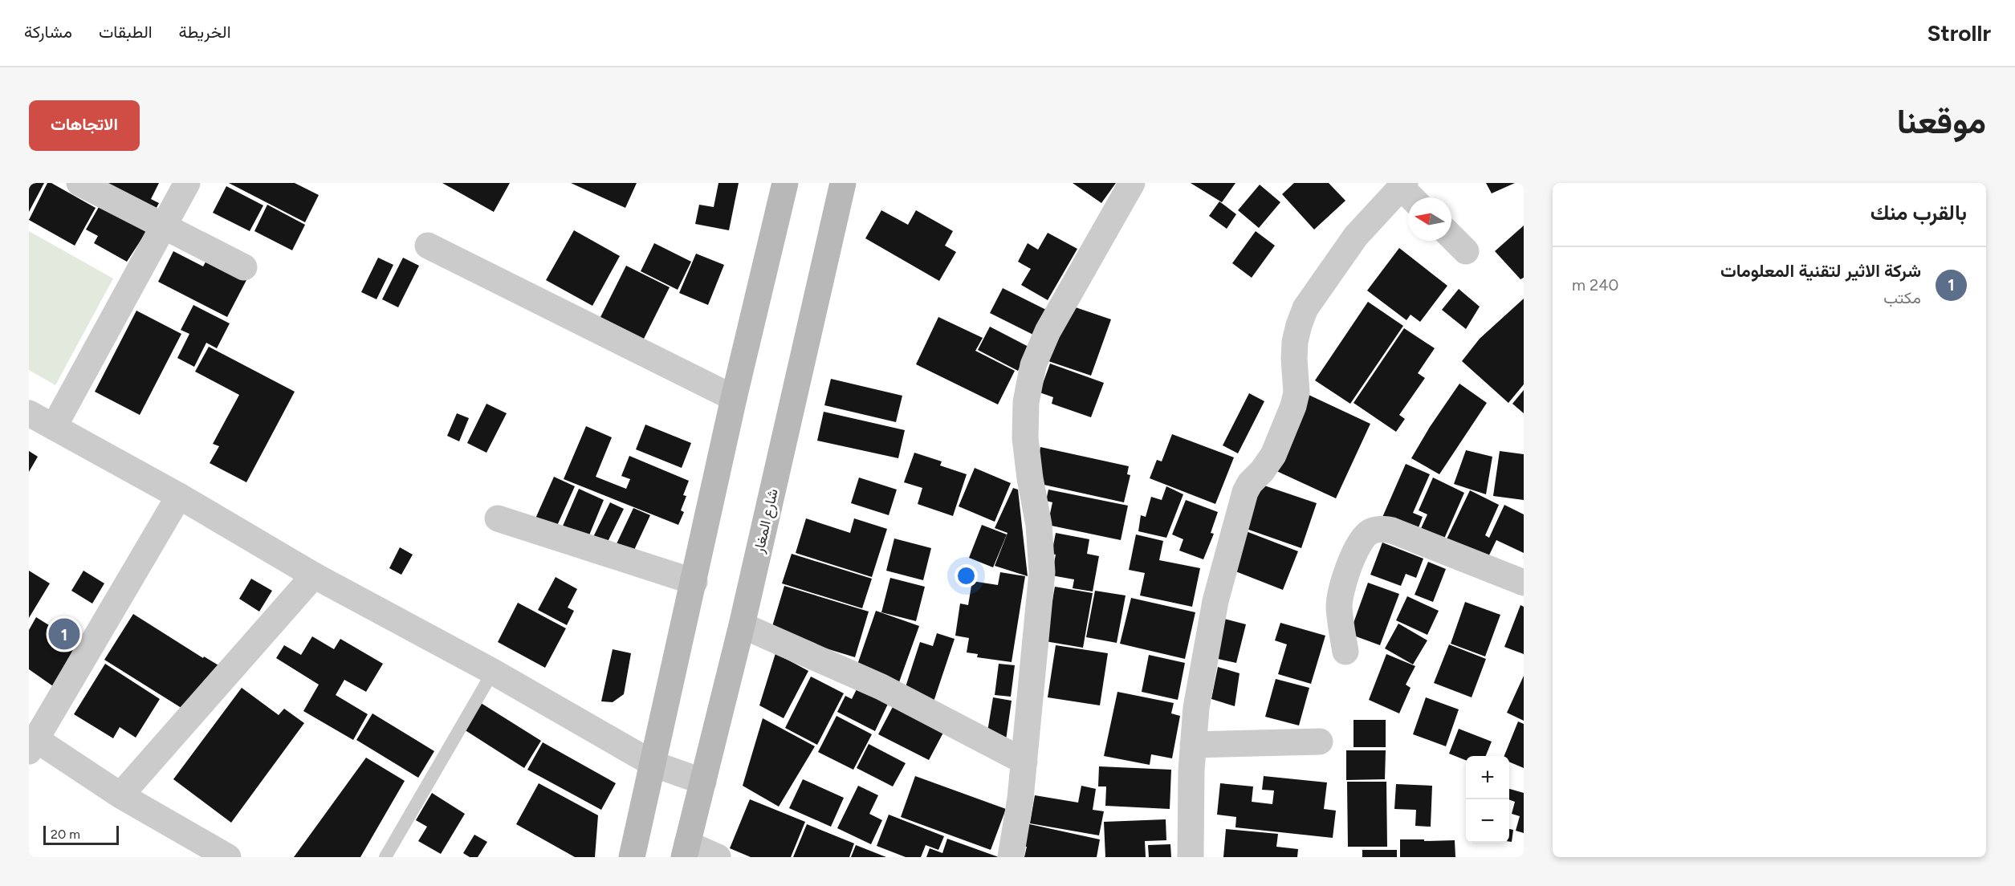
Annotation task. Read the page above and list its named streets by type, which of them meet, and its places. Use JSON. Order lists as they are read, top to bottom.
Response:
{
  "streets": {
    "main road": ["شارع المغار"]
  },
  "scale_bar": "20 m",
  "north": "left",
  "page": {
    "header": "Strollr",
    "nav": ["الخريطة", "الطبقات", "مشاركة"],
    "title": "موقعنا",
    "buttons": "الاتجاهات",
    "heading": "بالقرب منك",
    "list": [
      {
        "mark": "1",
        "name": "شركة الاثير لتقنية المعلومات",
        "note": "مكتب",
        "value": "240 m"
      }
    ],
    "pins": "1",
    "map_buttons": ["+", "−"],
    "scale": "20 m"
  }
}
